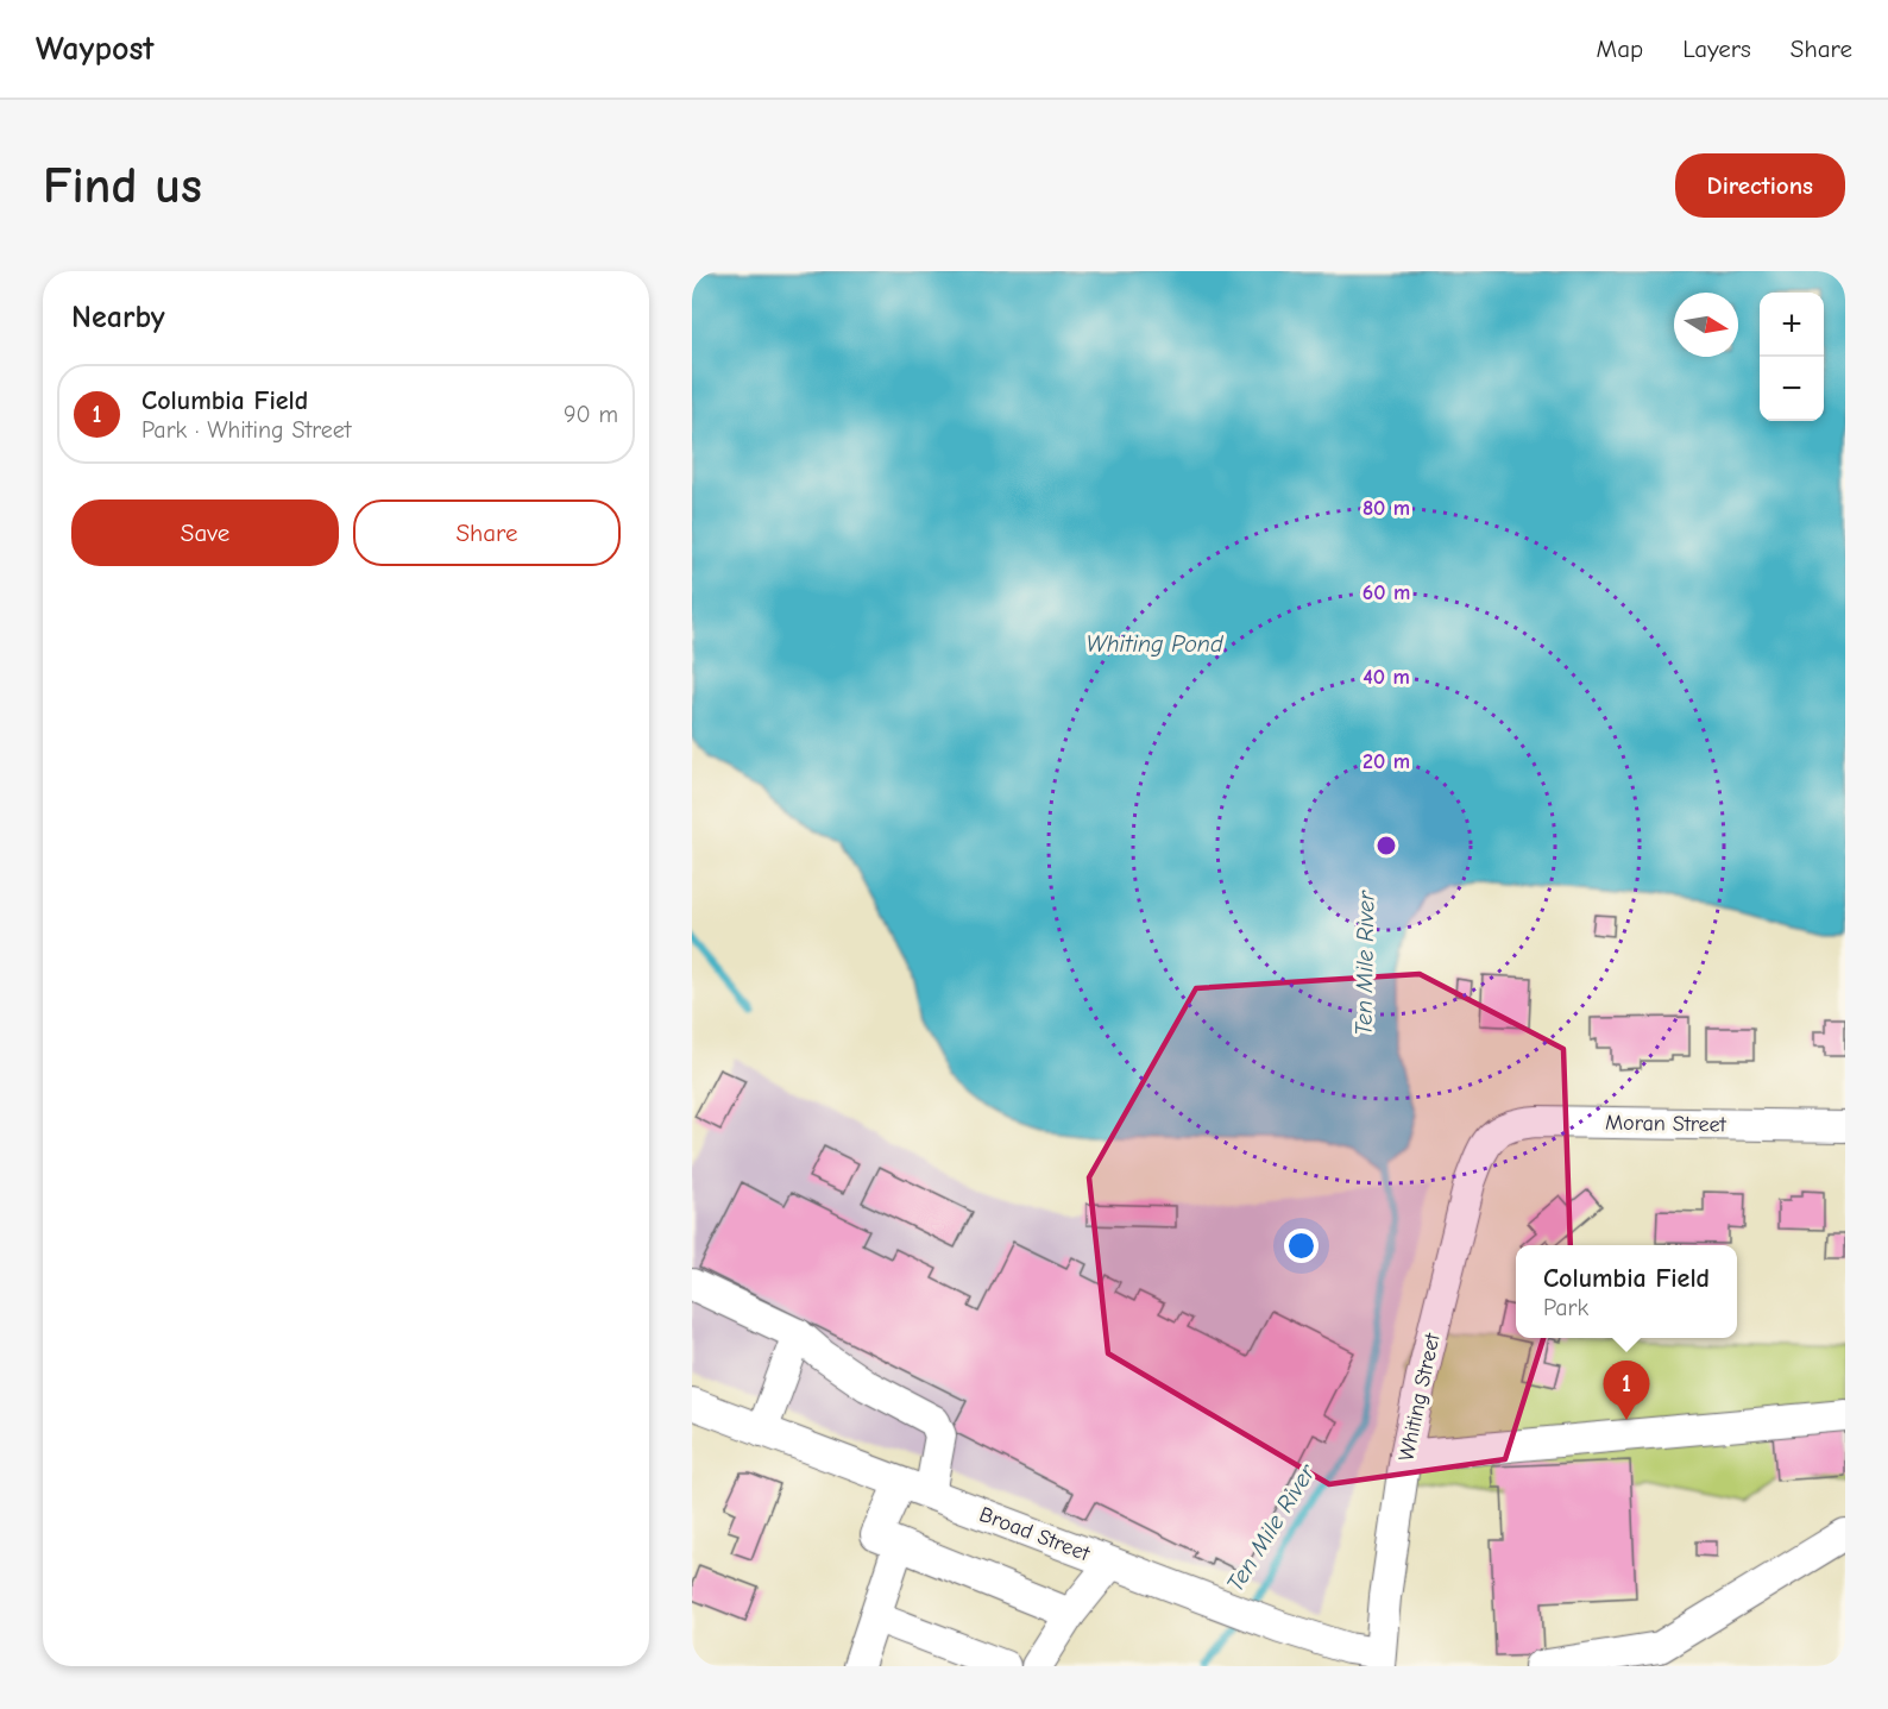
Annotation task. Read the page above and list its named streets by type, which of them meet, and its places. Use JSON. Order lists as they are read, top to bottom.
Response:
{
  "streets": {
    "street": ["Moran Street", "Whiting Street", "Broad Street"]
  },
  "crossings": [
    ["Moran Street", "Whiting Street"],
    ["Whiting Street", "Broad Street"]
  ],
  "water": ["Whiting Pond", "Ten Mile River"],
  "north": "right",
  "page": {
    "header": "Waypost",
    "nav": ["Map", "Layers", "Share"],
    "buttons": [
      "Directions",
      ["Save", "Share"]
    ],
    "title": "Find us",
    "heading": "Nearby",
    "map_buttons": ["+", "−"],
    "list": [
      {
        "mark": "1",
        "name": "Columbia Field",
        "note": "Park · Whiting Street",
        "value": "90 m"
      }
    ],
    "popup": ["Columbia Field", "Park"],
    "pins": "1"
  },
  "rings": [
    "80 m",
    "60 m",
    "40 m",
    "20 m"
  ]
}
